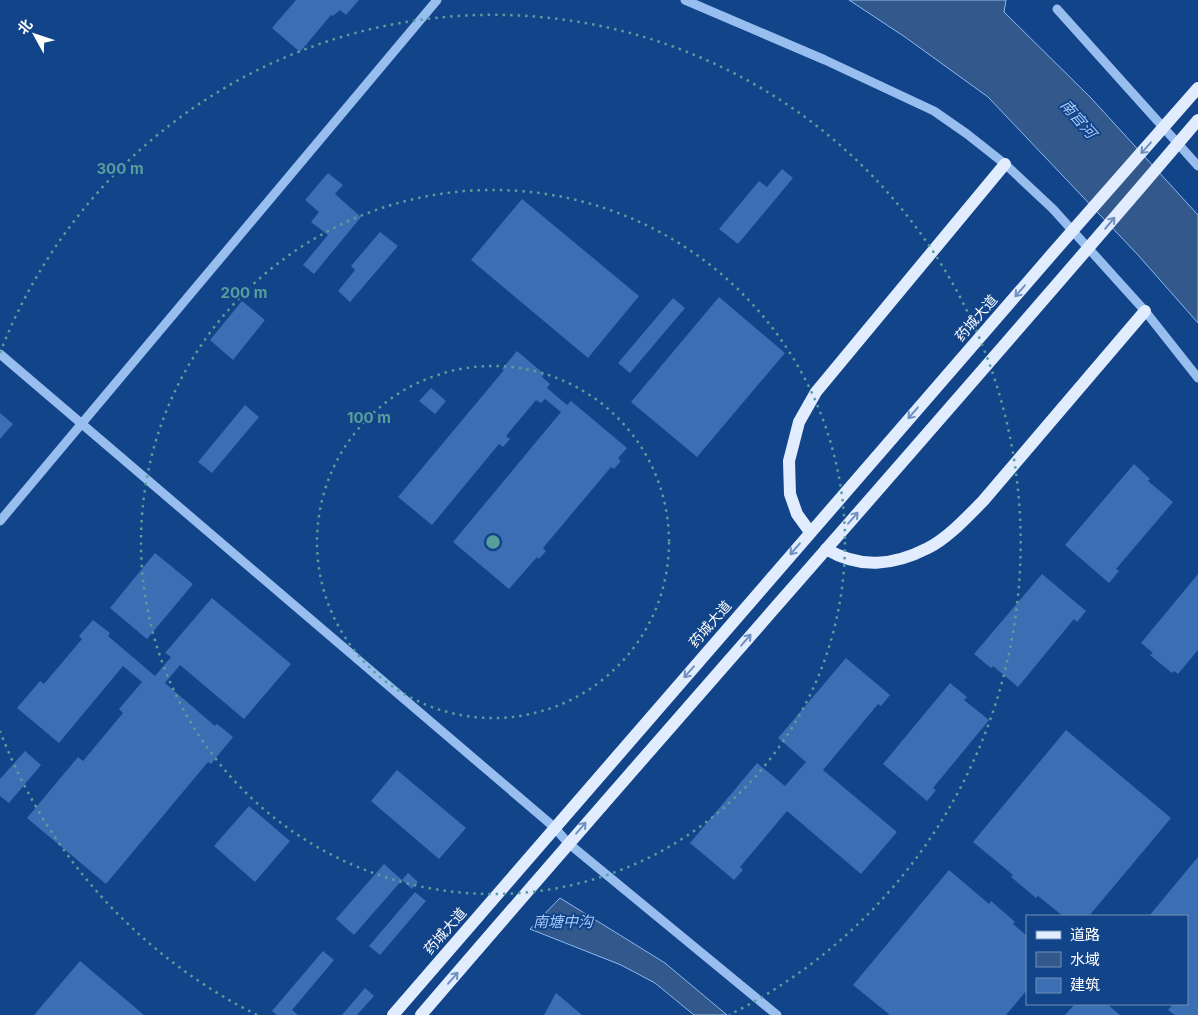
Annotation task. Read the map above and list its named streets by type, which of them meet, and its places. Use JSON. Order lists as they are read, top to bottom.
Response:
{
  "streets": {
    "main road": ["药城大道"]
  },
  "water": ["南官河", "南塘中沟"],
  "legend": ["道路", "水域", "建筑"],
  "north": "top left",
  "rings": ["300 m", "200 m", "100 m"]
}
